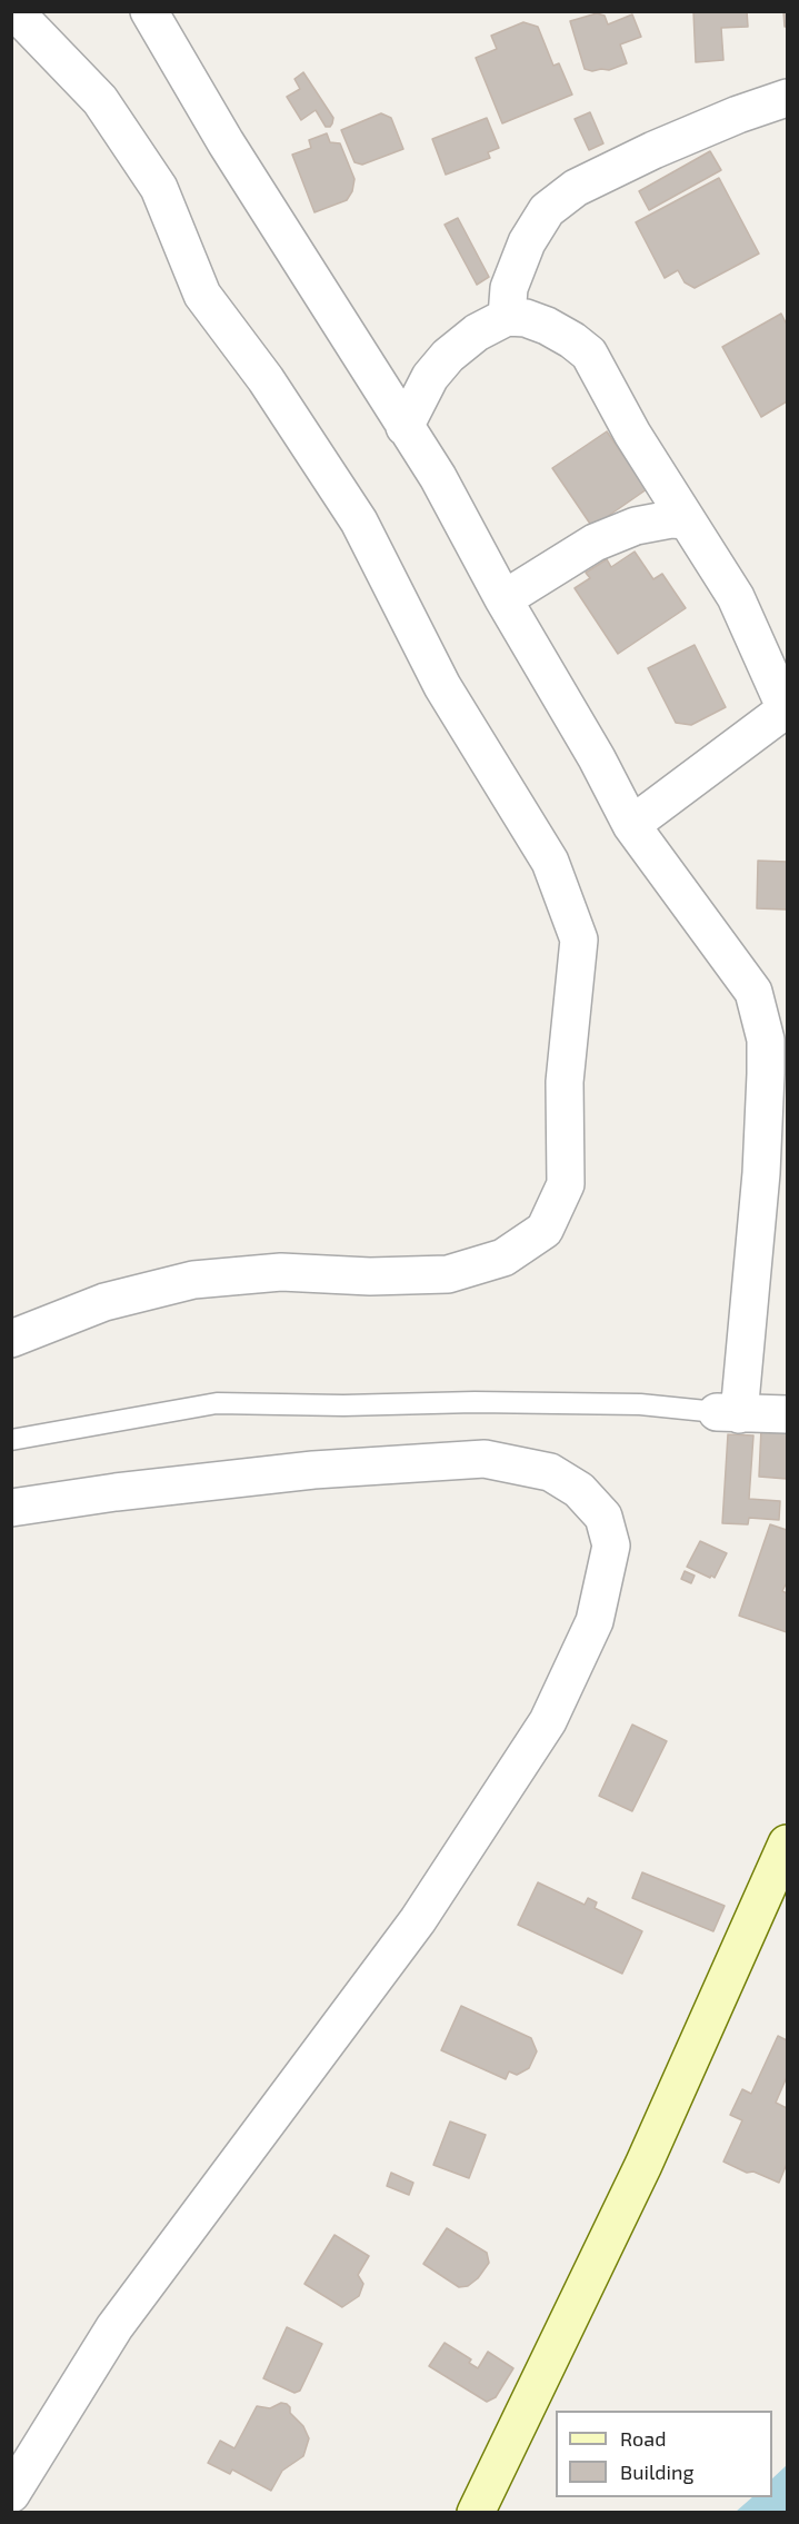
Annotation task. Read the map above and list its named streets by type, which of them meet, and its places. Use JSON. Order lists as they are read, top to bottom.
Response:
{
  "legend": ["Road", "Building"]
}
